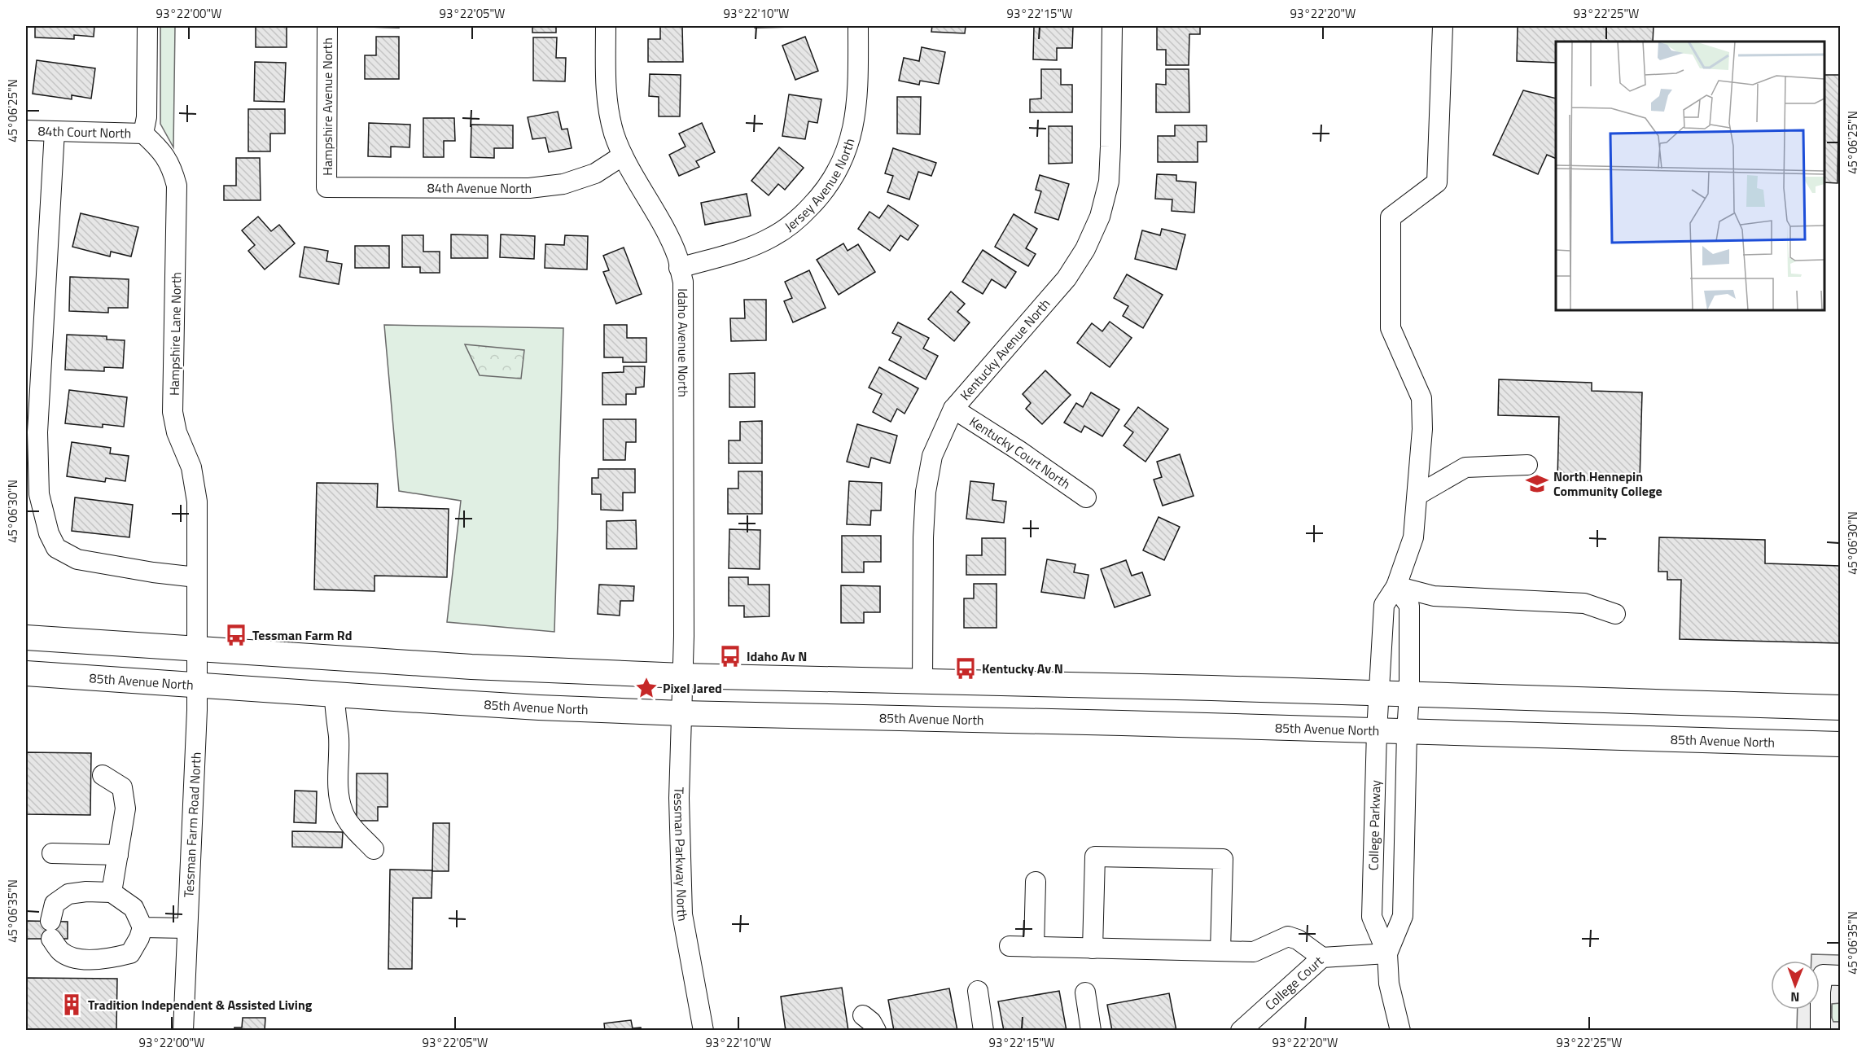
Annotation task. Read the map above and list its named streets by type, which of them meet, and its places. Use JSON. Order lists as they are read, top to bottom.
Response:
{
  "streets": {
    "main road": ["85th Avenue North"],
    "street": [
      "Hampshire Avenue North",
      "84th Court North",
      "Jersey Avenue North",
      "84th Avenue North",
      "Hampshire Lane North",
      "Idaho Avenue North",
      "Kentucky Avenue North",
      "Kentucky Court North",
      "Tessman Farm Road North",
      "College Parkway",
      "Tessman Parkway North",
      "College Court"
    ]
  },
  "crossings": [
    ["Hampshire Avenue North", "84th Avenue North"],
    ["84th Court North", "Hampshire Lane North"],
    ["Jersey Avenue North", "Idaho Avenue North"],
    ["84th Avenue North", "Idaho Avenue North"],
    ["Hampshire Lane North", "Tessman Farm Road North"],
    ["Idaho Avenue North", "Tessman Parkway North"],
    ["Kentucky Avenue North", "Kentucky Court North"],
    ["85th Avenue North", "Tessman Farm Road North"],
    ["85th Avenue North", "College Parkway"],
    ["85th Avenue North", "Tessman Parkway North"],
    ["College Parkway", "College Court"]
  ],
  "places": {
    "school or university": ["North Hennepin Community College"],
    "bus stop": ["Tessman Farm Rd", "Idaho Av N", "Kentucky Av N"],
    "place": ["Pixel Jared"],
    "building": ["Tradition Independent & Assisted Living"]
  },
  "north": "bottom",
  "coordinates": [
    "93°22'00\"W",
    "93°22'05\"W",
    "93°22'10\"W",
    "93°22'15\"W",
    "93°22'20\"W",
    "93°22'25\"W",
    "45°06'25\"N",
    "45°06'30\"N",
    "45°06'35\"N"
  ]
}
